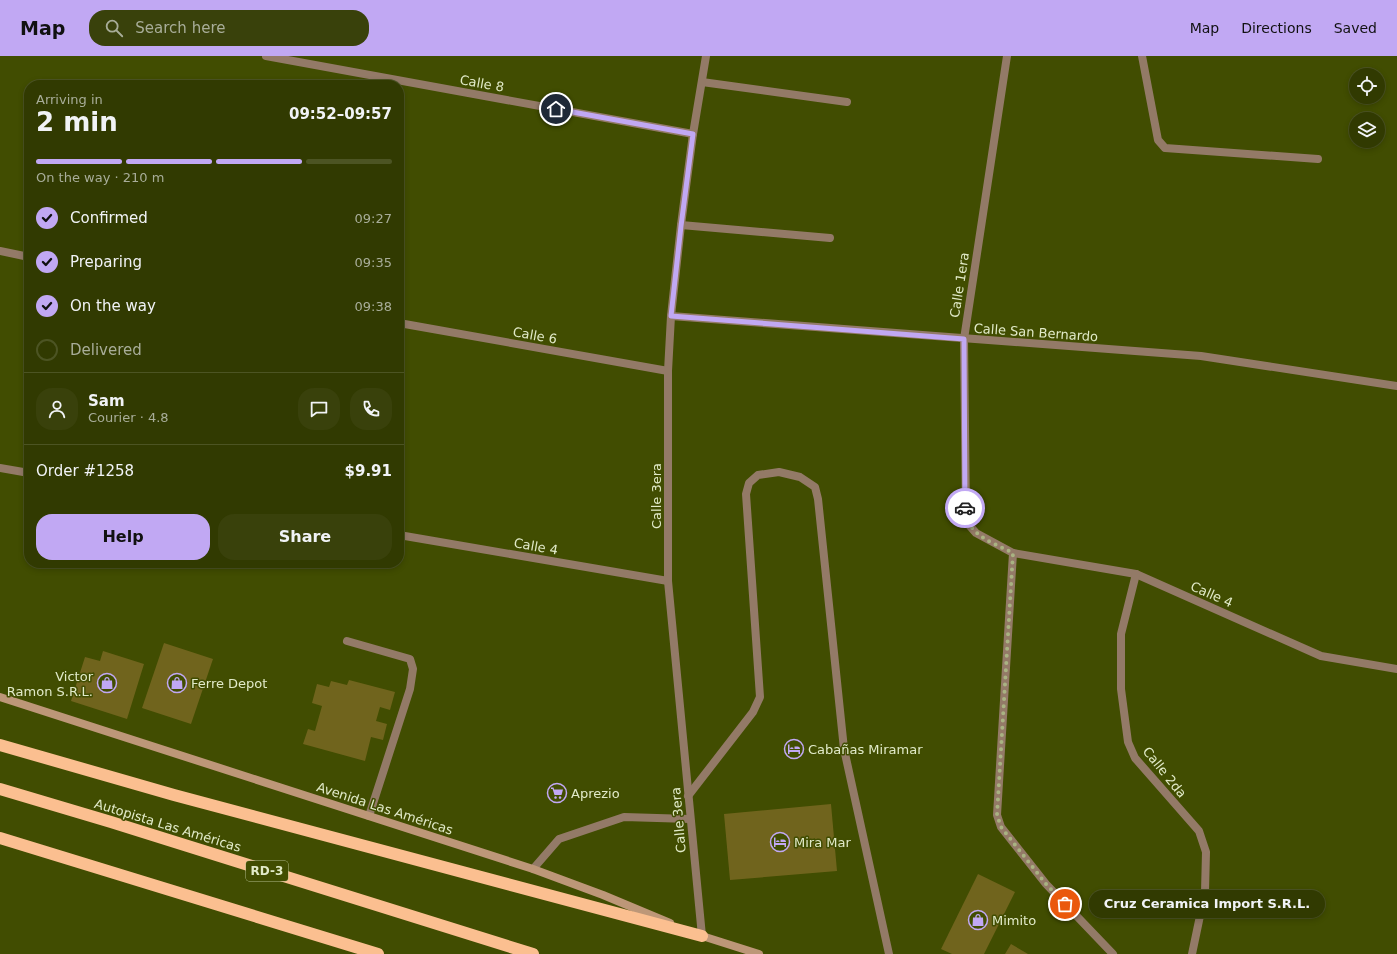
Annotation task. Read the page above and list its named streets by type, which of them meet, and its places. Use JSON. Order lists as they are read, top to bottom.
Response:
{
  "streets": {
    "highway": ["Autopista Las Américas", "RD-3"],
    "main road": ["Avenida Las Américas"],
    "street": [
      "Calle 8",
      "Calle 1era",
      "Calle San Bernardo",
      "Calle 6",
      "Calle 3era",
      "Calle 4",
      "Calle 2da"
    ]
  },
  "crossings": [
    ["Calle 8", "Calle 3era"],
    ["Calle 1era", "Calle San Bernardo"],
    ["Calle 1era", "Calle 4"],
    ["Calle San Bernardo", "Calle 3era"],
    ["Calle 6", "Calle 3era"],
    ["Calle 3era", "Calle 4"],
    ["Calle 3era", "Avenida Las Américas"],
    ["Calle 4", "Calle 2da"]
  ],
  "places": {
    "shop": ["Victor Ramon S.R.L.", "Ferre Depot", "Mimito"],
    "hotel": ["Cabañas Miramar", "Mira Mar"],
    "supermarket": ["Aprezio"],
    "other": ["Cruz Ceramica Import S.R.L."]
  },
  "page": {
    "header": "Map",
    "search": "Search here",
    "nav": ["Map", "Directions", "Saved"],
    "heading": ["2 min", "Arriving in", "09:52–09:57"],
    "panel": [
      "Sam",
      "Courier · 4.8",
      "Order #1258",
      "$9.91"
    ],
    "bar": "On the way · 210 m",
    "list": [
      ["Confirmed", "09:27"],
      ["Preparing", "09:35"],
      ["On the way", "09:38"],
      "Delivered"
    ],
    "buttons": ["Help", "Share"],
    "bubble": "Cruz Ceramica Import S.R.L."
  }
}
